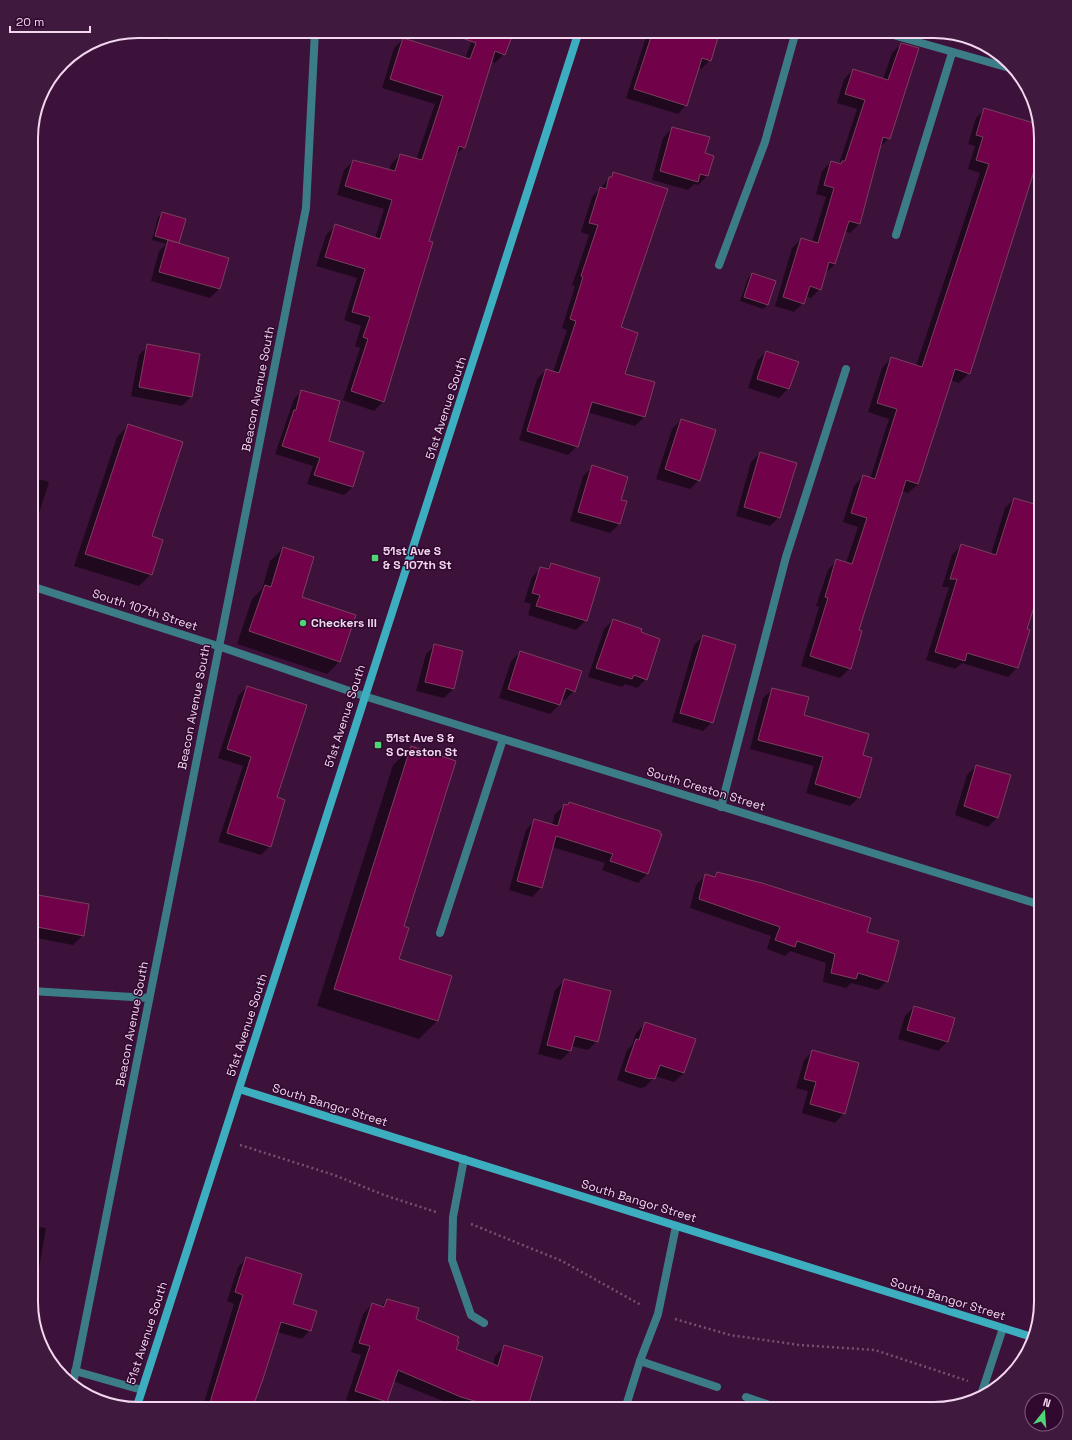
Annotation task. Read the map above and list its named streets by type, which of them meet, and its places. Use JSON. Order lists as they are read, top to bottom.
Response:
{
  "streets": {
    "street": [
      "Beacon Avenue South",
      "51st Avenue South",
      "South 107th Street",
      "South Creston Street",
      "South Bangor Street"
    ]
  },
  "crossings": [
    ["Beacon Avenue South", "South 107th Street"],
    ["51st Avenue South", "South 107th Street"],
    ["51st Avenue South", "South Creston Street"],
    ["51st Avenue South", "South Bangor Street"],
    ["South 107th Street", "South Creston Street"]
  ],
  "places": {
    "transit": ["51st Ave S & S 107th St", "51st Ave S & S Creston St"],
    "other": ["Checkers III"]
  },
  "scale_bar": "20 m",
  "north": "top"
}
